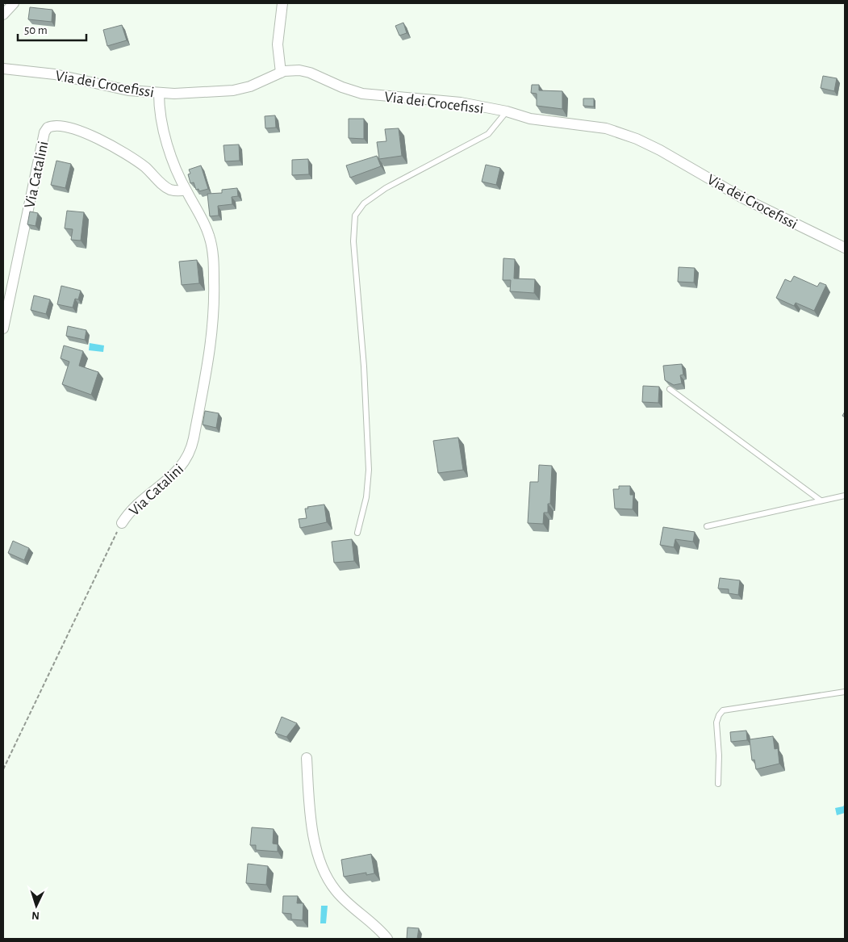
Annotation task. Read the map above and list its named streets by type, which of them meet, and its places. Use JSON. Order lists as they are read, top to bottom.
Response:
{
  "streets": {
    "street": ["Via dei Crocefissi", "Via Catalini"]
  },
  "crossings": [
    ["Via dei Crocefissi", "Via Catalini"]
  ],
  "scale_bar": "50 m",
  "north": "bottom"
}
